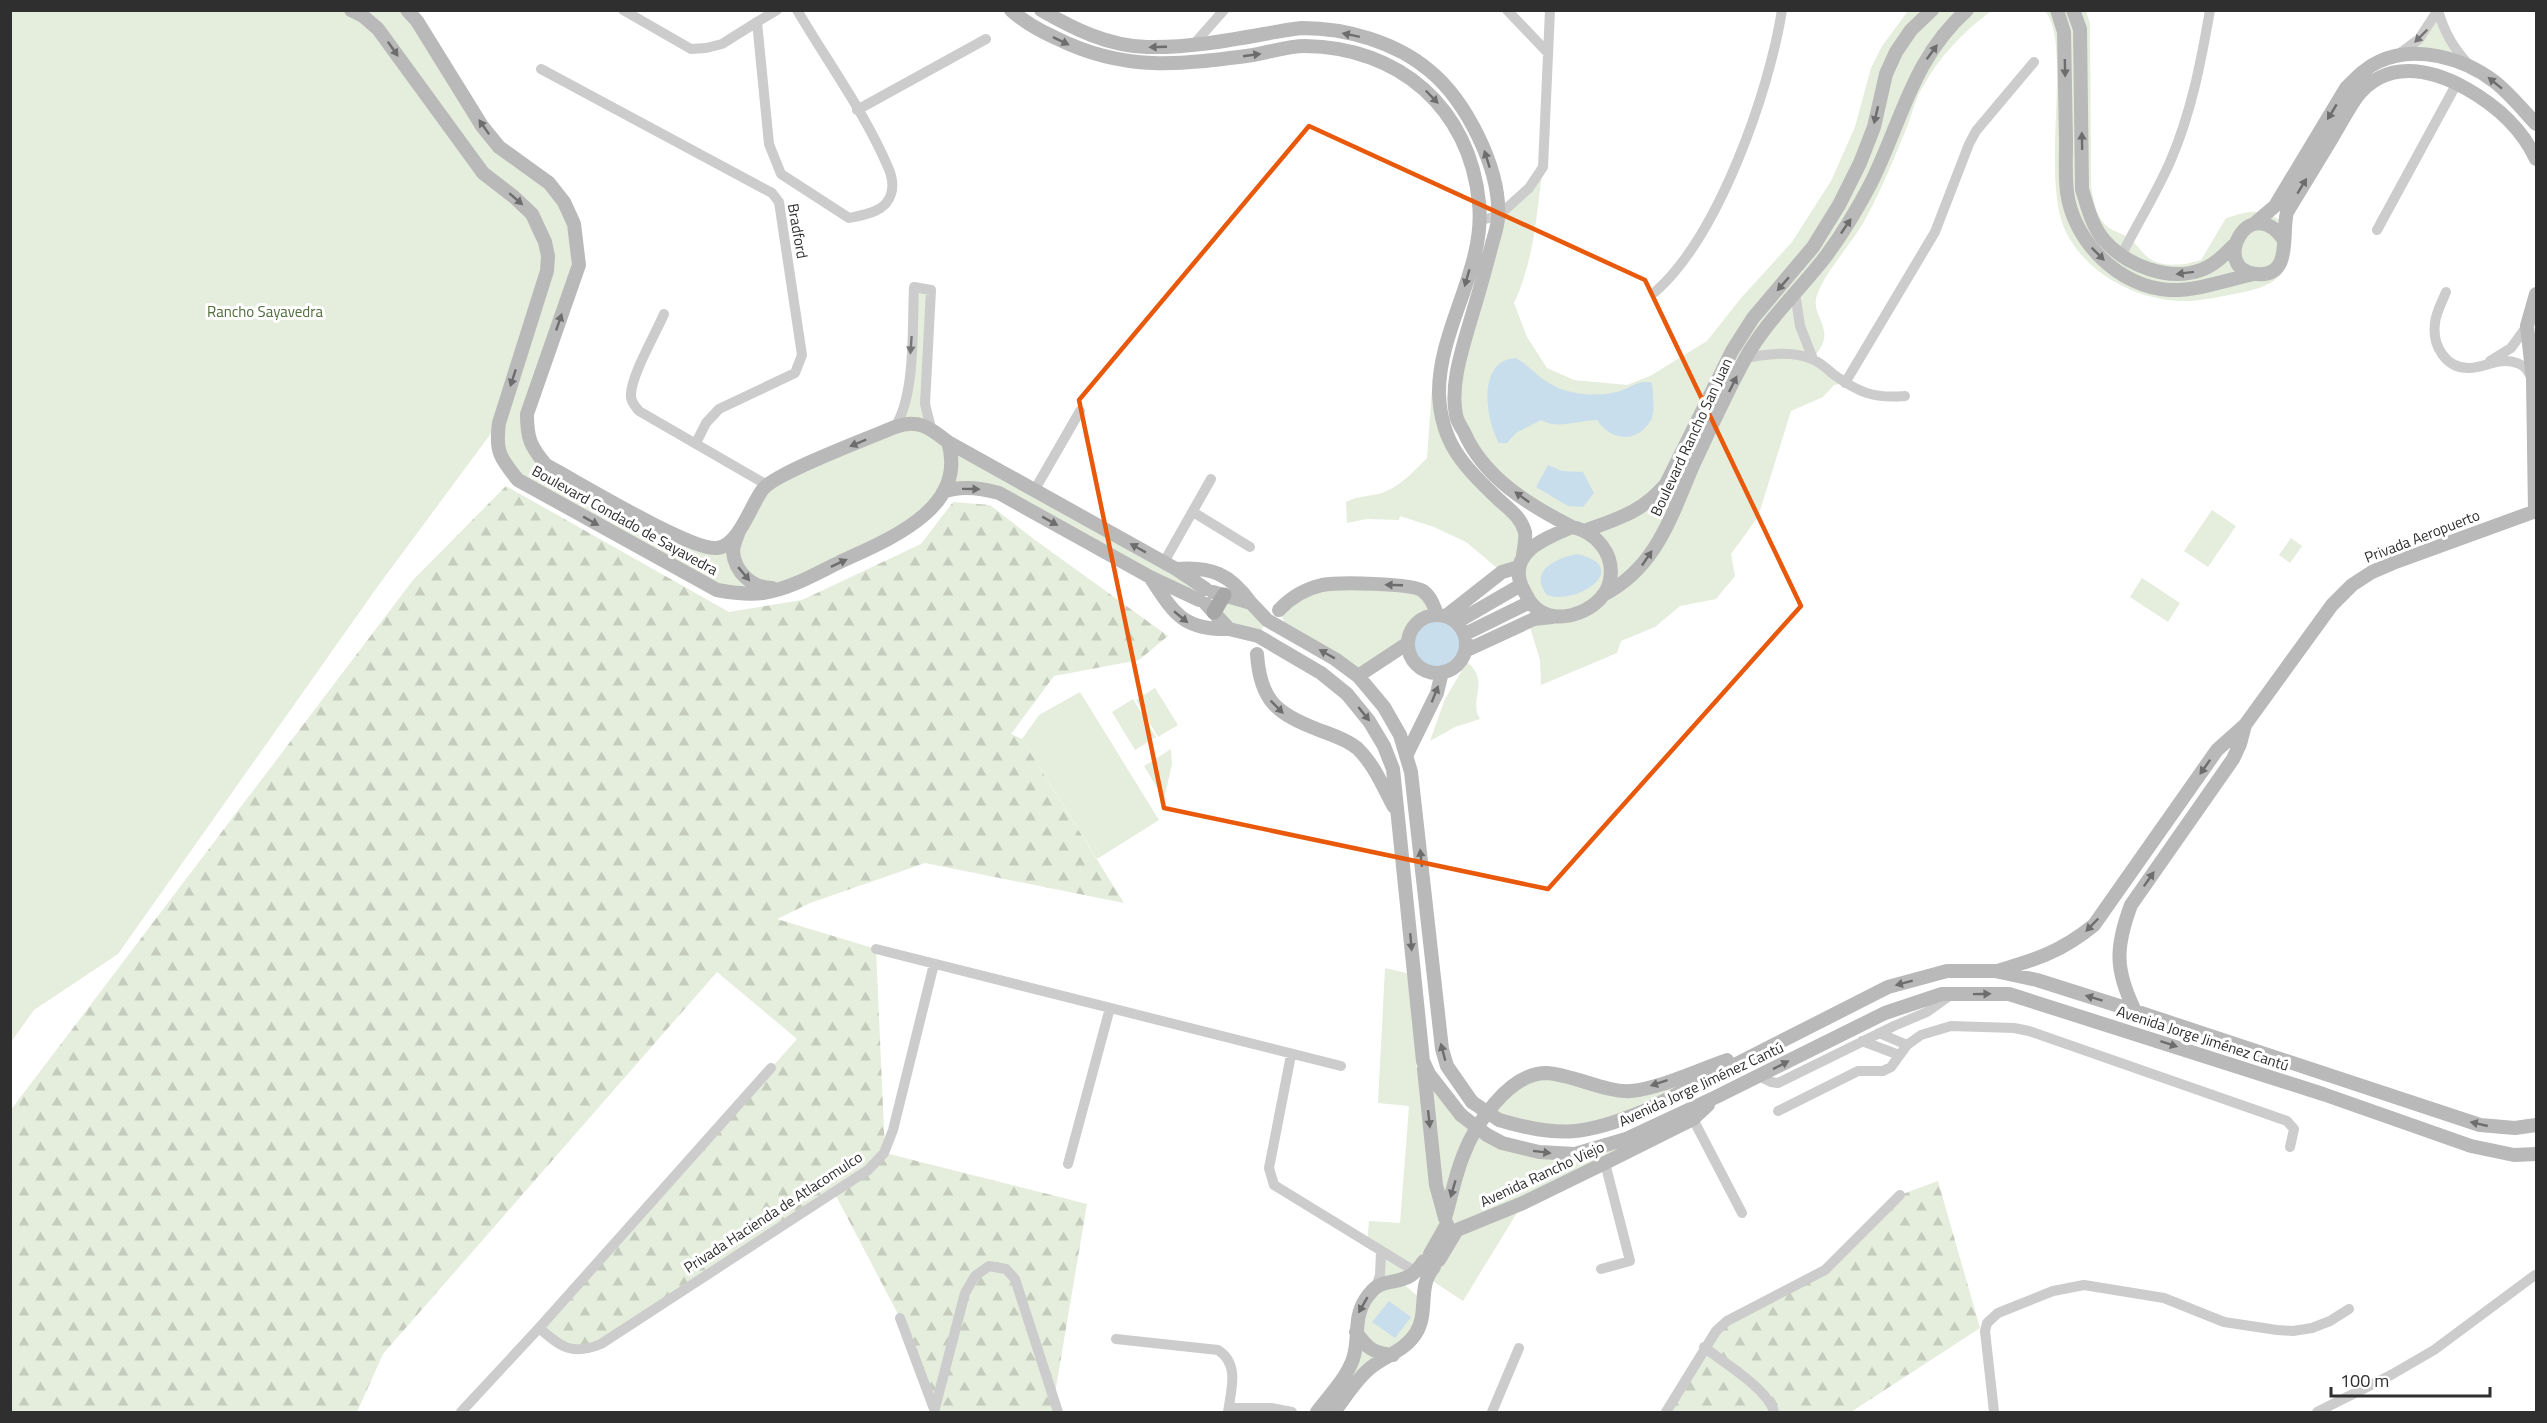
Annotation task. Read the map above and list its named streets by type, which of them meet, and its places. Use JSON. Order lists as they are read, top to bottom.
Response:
{
  "streets": {
    "street": [
      "Bradford",
      "Boulevard Rancho San Juan",
      "Boulevard Condado de Sayavedra",
      "Privada Aeropuerto",
      "Avenida Jorge Jiménez Cantú",
      "Avenida Rancho Viejo",
      "Privada Hacienda de Atlacomulco"
    ]
  },
  "crossings": [
    ["Privada Aeropuerto", "Avenida Jorge Jiménez Cantú"],
    ["Avenida Jorge Jiménez Cantú", "Avenida Rancho Viejo"]
  ],
  "parks": ["Rancho Sayavedra"],
  "scale_bar": "100 m"
}
